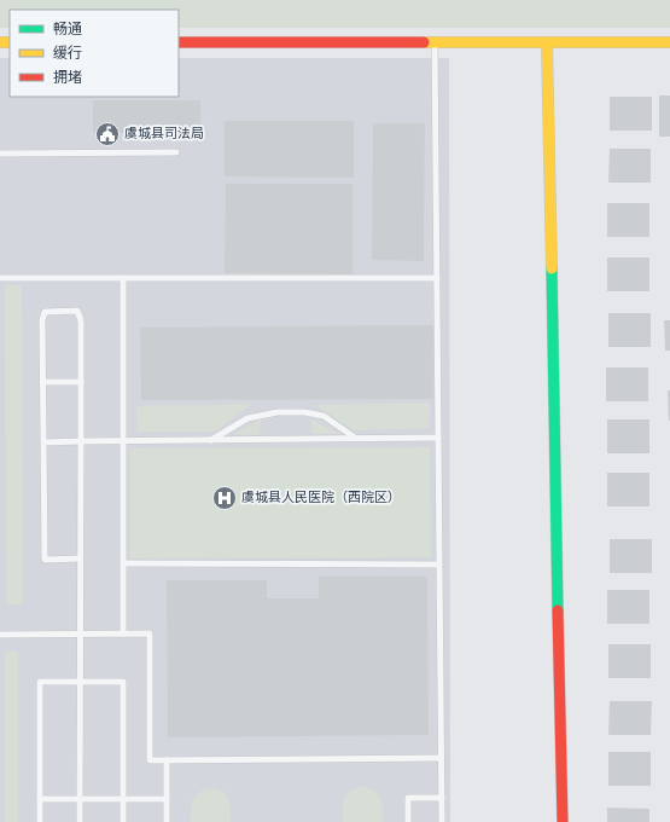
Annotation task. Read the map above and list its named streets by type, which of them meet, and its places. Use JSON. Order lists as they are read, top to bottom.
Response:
{
  "places": {
    "public building": ["虞城县司法局"],
    "hospital": ["虞城县人民医院（西院区）"]
  },
  "legend": ["畅通", "缓行", "拥堵"]
}
